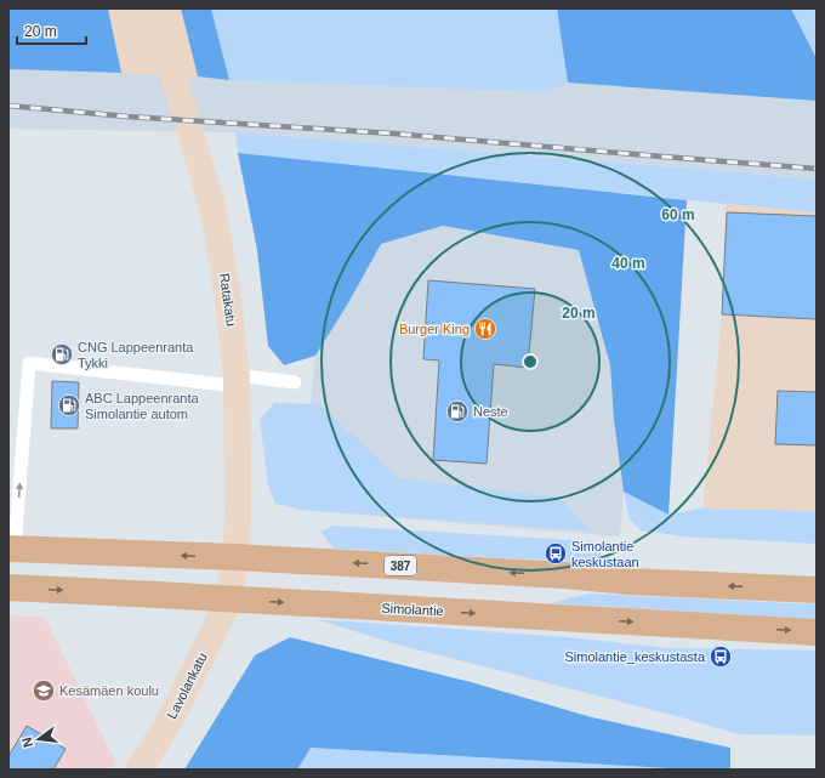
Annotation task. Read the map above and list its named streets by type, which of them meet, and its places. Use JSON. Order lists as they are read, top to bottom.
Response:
{
  "streets": {
    "main road": [
      "Ratakatu",
      "387",
      "Simolantie",
      "Lavolankatu"
    ]
  },
  "crossings": [
    ["Ratakatu", "387"],
    ["Ratakatu", "Simolantie"],
    ["Ratakatu", "Lavolankatu"],
    ["Simolantie", "Lavolankatu"]
  ],
  "places": {
    "restaurant": ["Burger King"],
    "fuel station": ["CNG Lappeenranta Tykki", "ABC Lappeenranta Simolantie autom", "Neste"],
    "bus stop": ["Simolantie keskustaan", "Simolantie_keskustasta"],
    "school or university": ["Kesämäen koulu"]
  },
  "scale_bar": "20 m",
  "north": "left",
  "rings": ["60 m", "40 m", "20 m"]
}
